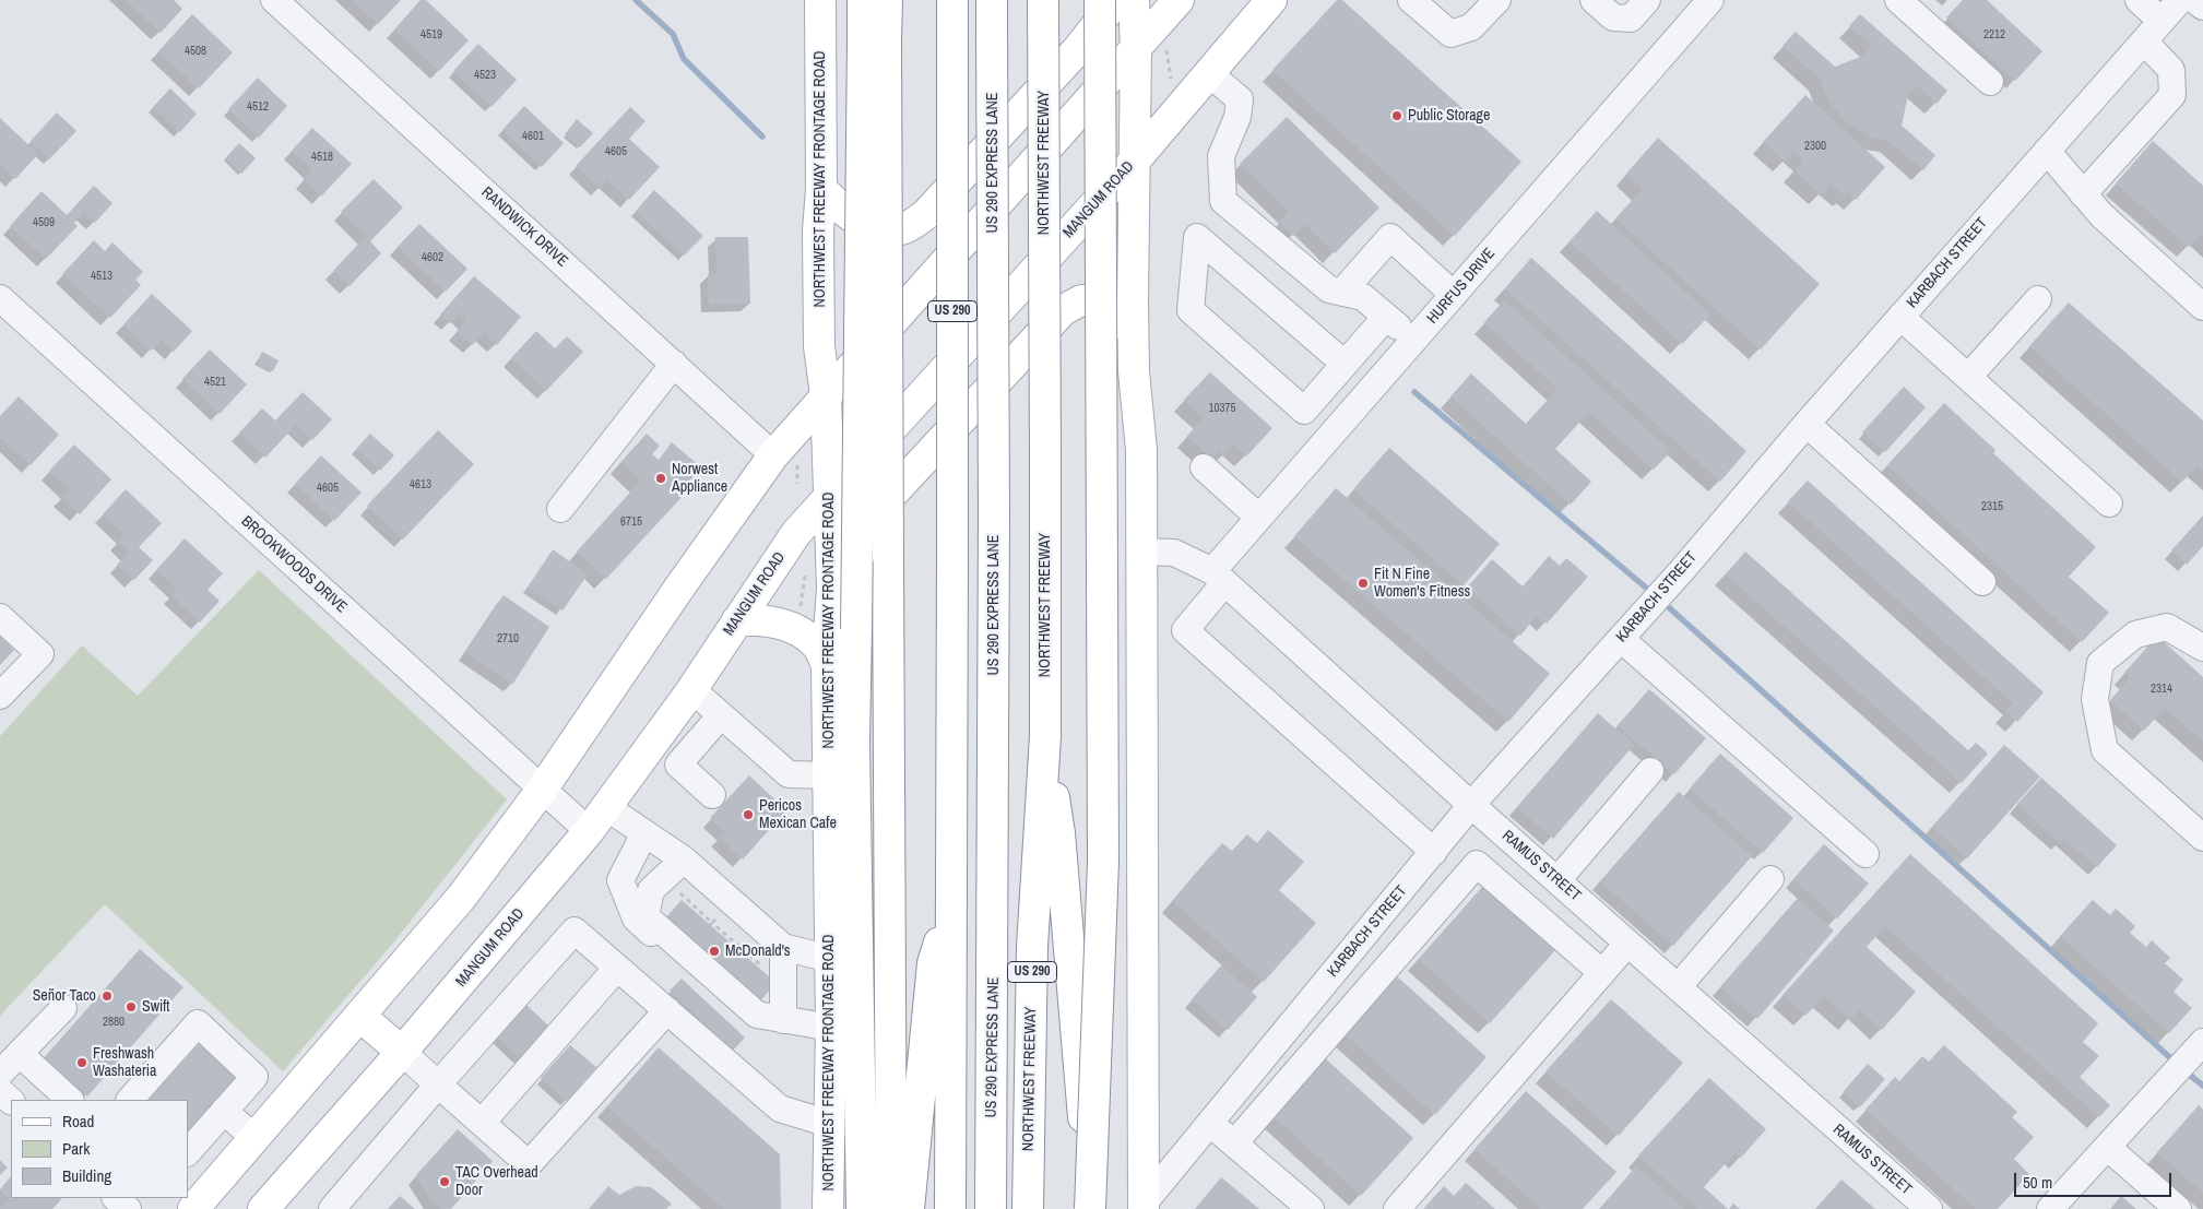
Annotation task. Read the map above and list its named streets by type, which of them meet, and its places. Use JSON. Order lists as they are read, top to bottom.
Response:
{
  "streets": {
    "main road": [
      "US 290 EXPRESS LANE",
      "NORTHWEST FREEWAY",
      "NORTHWEST FREEWAY FRONTAGE ROAD",
      "MANGUM ROAD",
      "US 290"
    ],
    "street": [
      "RANDWICK DRIVE",
      "KARBACH STREET",
      "HURFUS DRIVE",
      "BROOKWOODS DRIVE",
      "RAMUS STREET"
    ]
  },
  "crossings": [
    ["NORTHWEST FREEWAY FRONTAGE ROAD", "MANGUM ROAD"],
    ["MANGUM ROAD", "BROOKWOODS DRIVE"],
    ["KARBACH STREET", "HURFUS DRIVE"],
    ["KARBACH STREET", "RAMUS STREET"],
    ["HURFUS DRIVE", "RAMUS STREET"]
  ],
  "places": [
    "Public Storage",
    "Norwest Appliance",
    "Fit N Fine Women's Fitness",
    "Pericos Mexican Cafe",
    "McDonald's",
    "Señor Taco",
    "Swift",
    "Freshwash Washateria",
    "TAC Overhead Door"
  ],
  "house_numbers": [
    "4519",
    "2212",
    "4508",
    "4523",
    "4512",
    "4601",
    "2300",
    "4605",
    "4518",
    "4509",
    "4602",
    "4513",
    "4521",
    "10375",
    "4613",
    "4605",
    "2315",
    "6715",
    "2710",
    "2314",
    "2880"
  ],
  "legend": ["Road", "Park", "Building"],
  "scale_bar": "50 m"
}
